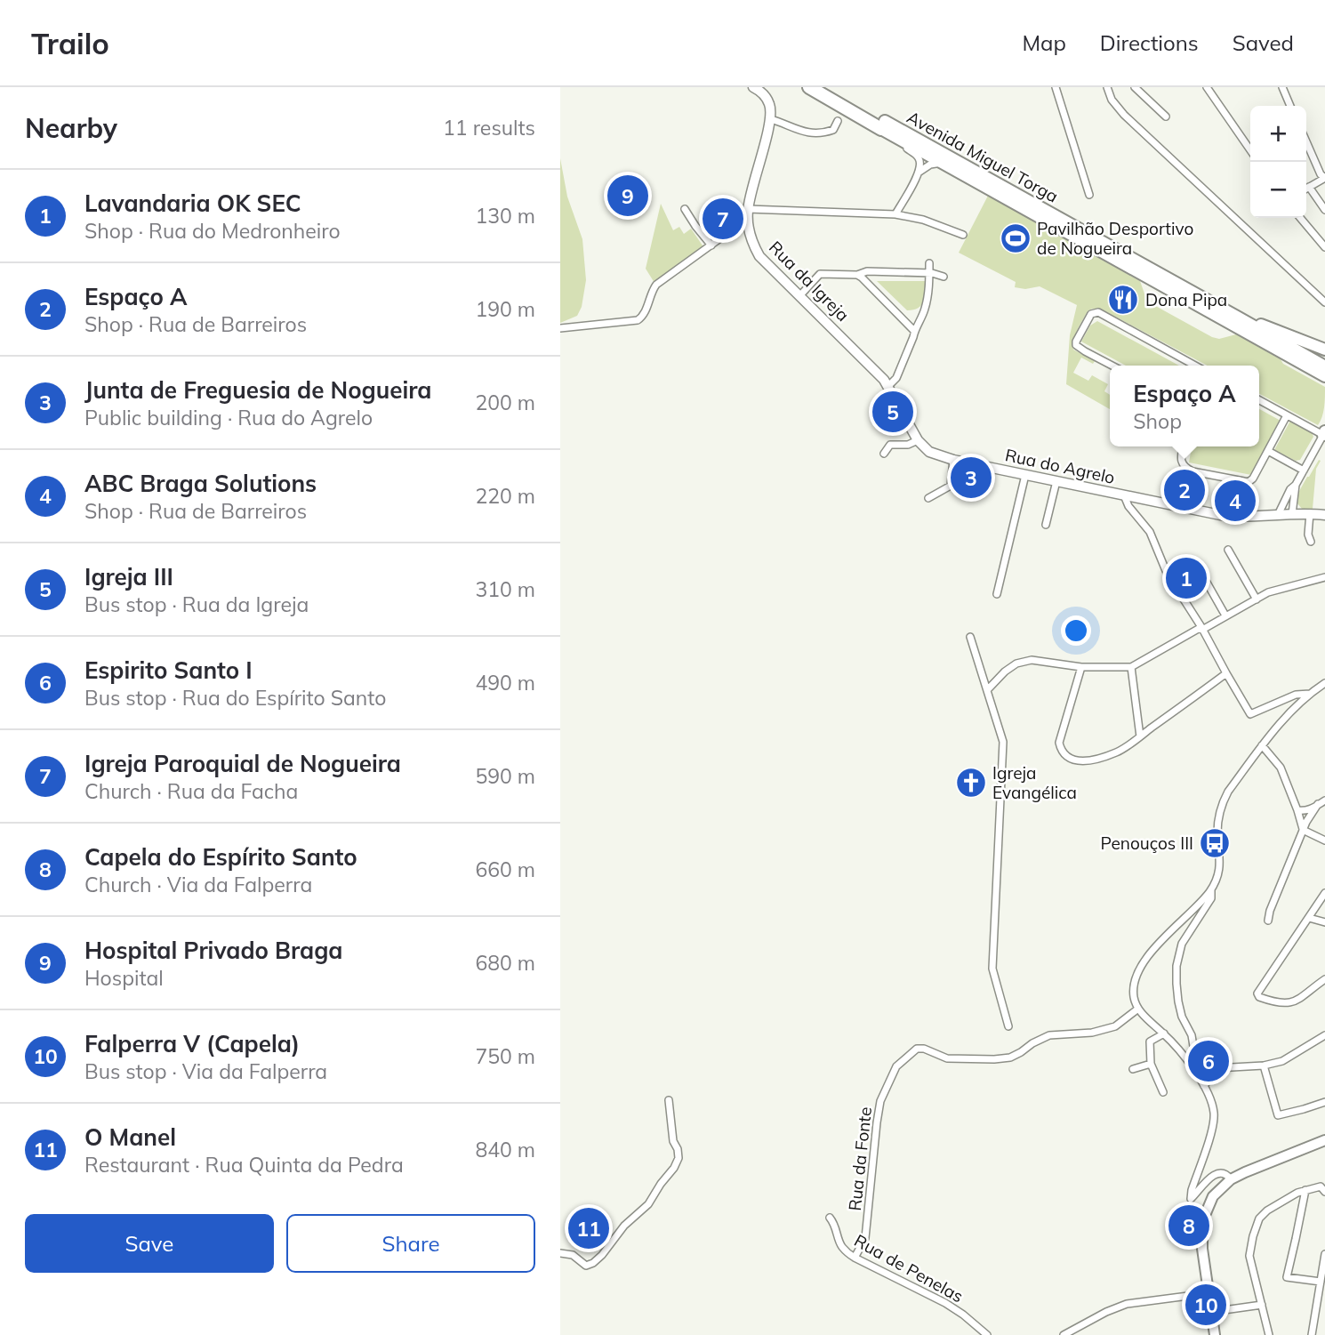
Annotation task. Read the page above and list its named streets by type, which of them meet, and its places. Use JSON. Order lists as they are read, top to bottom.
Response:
{
  "streets": {
    "highway": ["Avenida Miguel Torga"],
    "street": [
      "Rua da Igreja",
      "Rua do Agrelo",
      "Rua da Fonte",
      "Rua de Penelas"
    ]
  },
  "crossings": [
    ["Rua da Igreja", "Rua do Agrelo"],
    ["Rua da Fonte", "Rua de Penelas"]
  ],
  "places": {
    "sports": ["Pavilhão Desportivo de Nogueira"],
    "restaurant": ["Dona Pipa"],
    "church": ["Igreja Evangélica"],
    "bus stop": ["Penouços III"]
  },
  "page": {
    "header": "Trailo",
    "nav": ["Map", "Directions", "Saved"],
    "heading": ["Nearby", "11 results"],
    "map_buttons": ["+", "−"],
    "list": [
      {
        "mark": "1",
        "name": "Lavandaria OK SEC",
        "note": "Shop · Rua do Medronheiro",
        "value": "130 m"
      },
      {
        "mark": "2",
        "name": "Espaço A",
        "note": "Shop · Rua de Barreiros",
        "value": "190 m"
      },
      {
        "mark": "3",
        "name": "Junta de Freguesia de Nogueira",
        "note": "Public building · Rua do Agrelo",
        "value": "200 m"
      },
      {
        "mark": "4",
        "name": "ABC Braga Solutions",
        "note": "Shop · Rua de Barreiros",
        "value": "220 m"
      },
      {
        "mark": "5",
        "name": "Igreja III",
        "note": "Bus stop · Rua da Igreja",
        "value": "310 m"
      },
      {
        "mark": "6",
        "name": "Espirito Santo I",
        "note": "Bus stop · Rua do Espírito Santo",
        "value": "490 m"
      },
      {
        "mark": "7",
        "name": "Igreja Paroquial de Nogueira",
        "note": "Church · Rua da Facha",
        "value": "590 m"
      },
      {
        "mark": "8",
        "name": "Capela do Espírito Santo",
        "note": "Church · Via da Falperra",
        "value": "660 m"
      },
      {
        "mark": "9",
        "name": "Hospital Privado Braga",
        "note": "Hospital",
        "value": "680 m"
      },
      {
        "mark": "10",
        "name": "Falperra V (Capela)",
        "note": "Bus stop · Via da Falperra",
        "value": "750 m"
      },
      {
        "mark": "11",
        "name": "O Manel",
        "note": "Restaurant · Rua Quinta da Pedra",
        "value": "840 m"
      }
    ],
    "pins": [
      "9",
      "7",
      "5",
      "3",
      "2",
      "4",
      "1",
      "6",
      "8",
      "11",
      "10"
    ],
    "popup": ["Espaço A", "Shop"],
    "buttons": ["Save", "Share"]
  }
}
